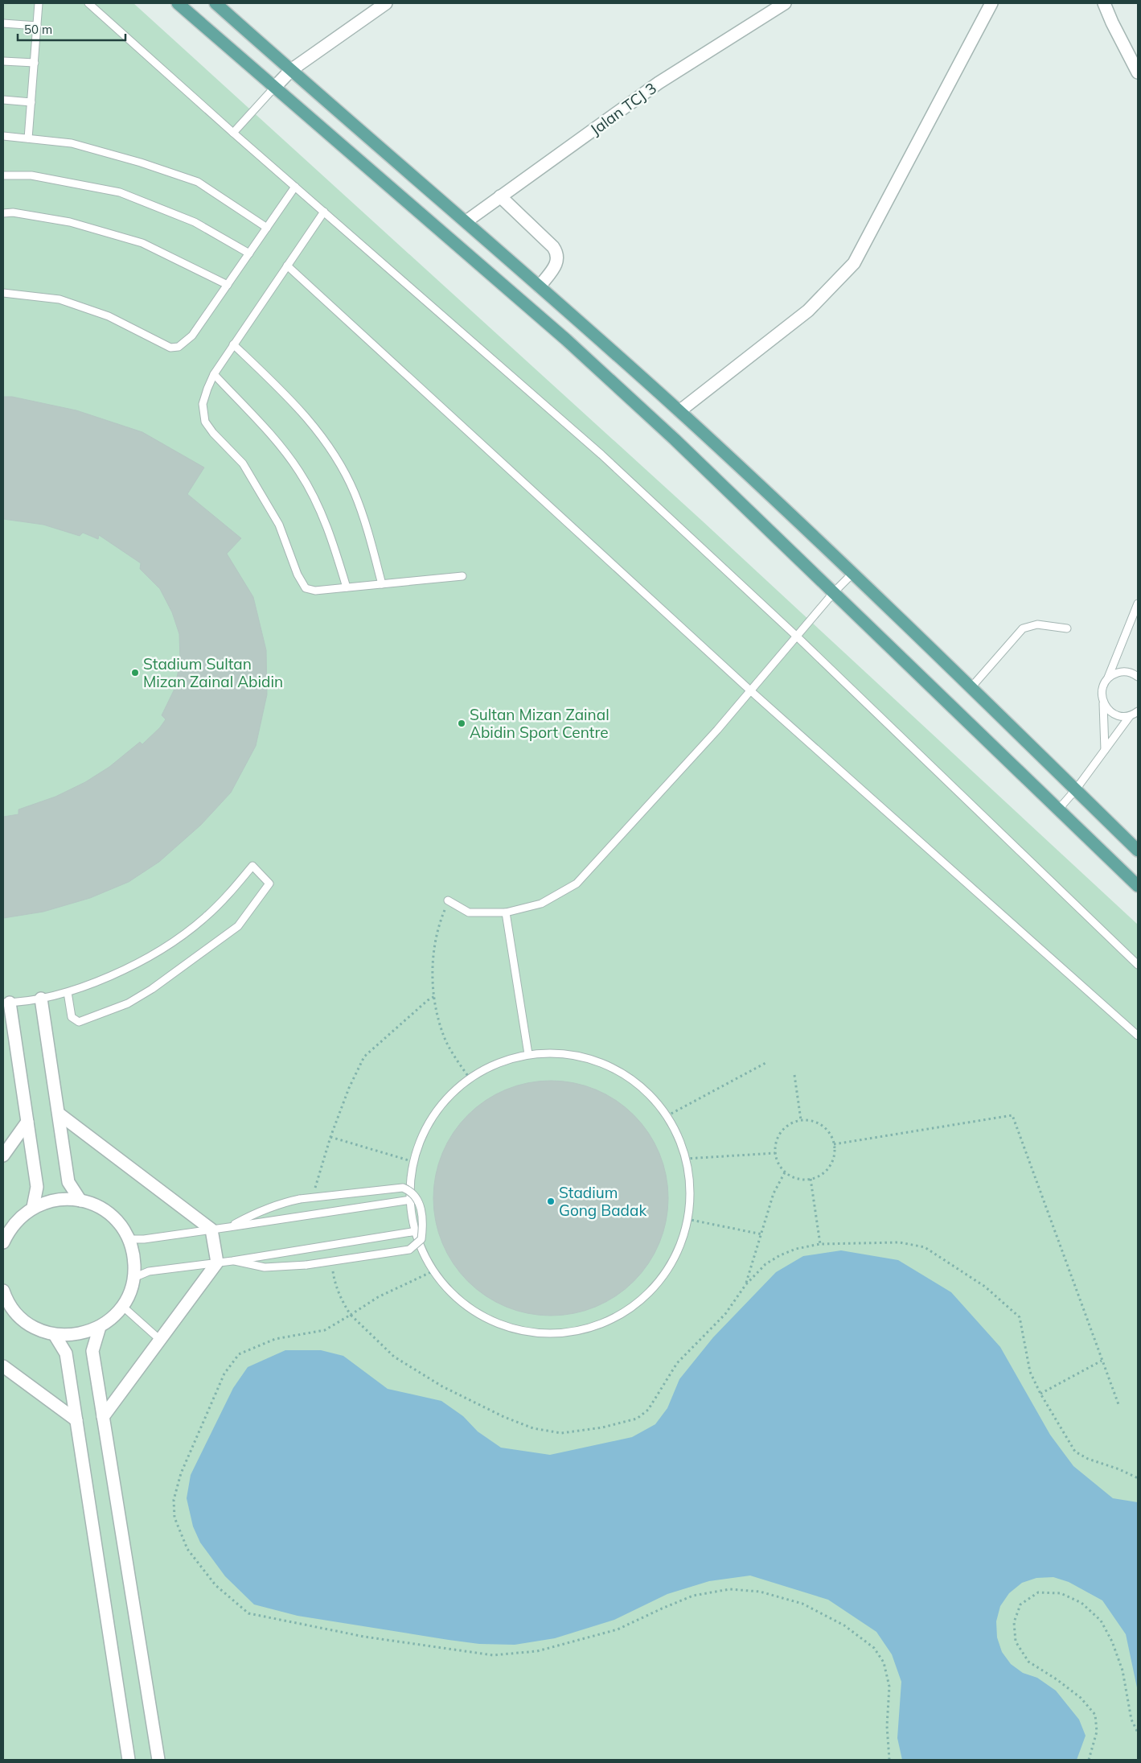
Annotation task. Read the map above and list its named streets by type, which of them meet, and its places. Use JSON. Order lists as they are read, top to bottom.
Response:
{
  "streets": {
    "street": ["Jalan TCJ 3"]
  },
  "places": ["Stadium Sultan Mizan Zainal Abidin", "Sultan Mizan Zainal Abidin Sport Centre", "Stadium Gong Badak"],
  "scale_bar": "50 m"
}
